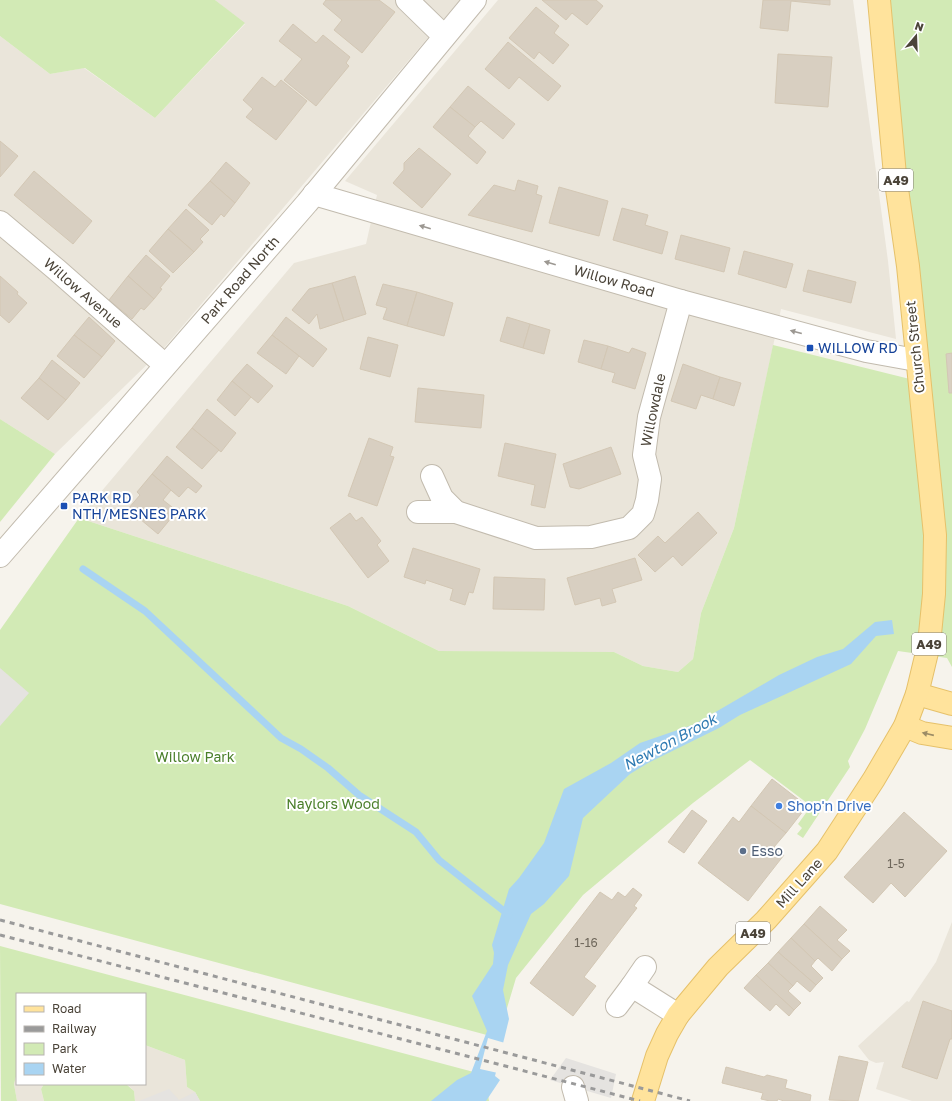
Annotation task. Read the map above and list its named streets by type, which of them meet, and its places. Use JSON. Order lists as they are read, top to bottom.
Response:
{
  "streets": {
    "main road": ["A49", "Church Street", "Mill Lane"],
    "street": [
      "Park Road North",
      "Willow Road",
      "Willow Avenue",
      "Willowdale"
    ]
  },
  "crossings": [
    ["Park Road North", "Willow Road"],
    ["Park Road North", "Willow Avenue"],
    ["Willow Road", "Church Street"],
    ["Willow Road", "Willowdale"],
    ["Church Street", "Mill Lane"]
  ],
  "one_way": ["Willow Road"],
  "water": ["Newton Brook"],
  "parks": ["Willow Park", "Naylors Wood"],
  "places": {
    "transit": ["WILLOW RD", "PARK RD NTH/MESNES PARK"],
    "other": ["Shop'n Drive", "Esso"]
  },
  "house_numbers": ["1-5", "1-16"],
  "legend": [
    "Road",
    "Railway",
    "Park",
    "Water"
  ],
  "north": "top"
}
